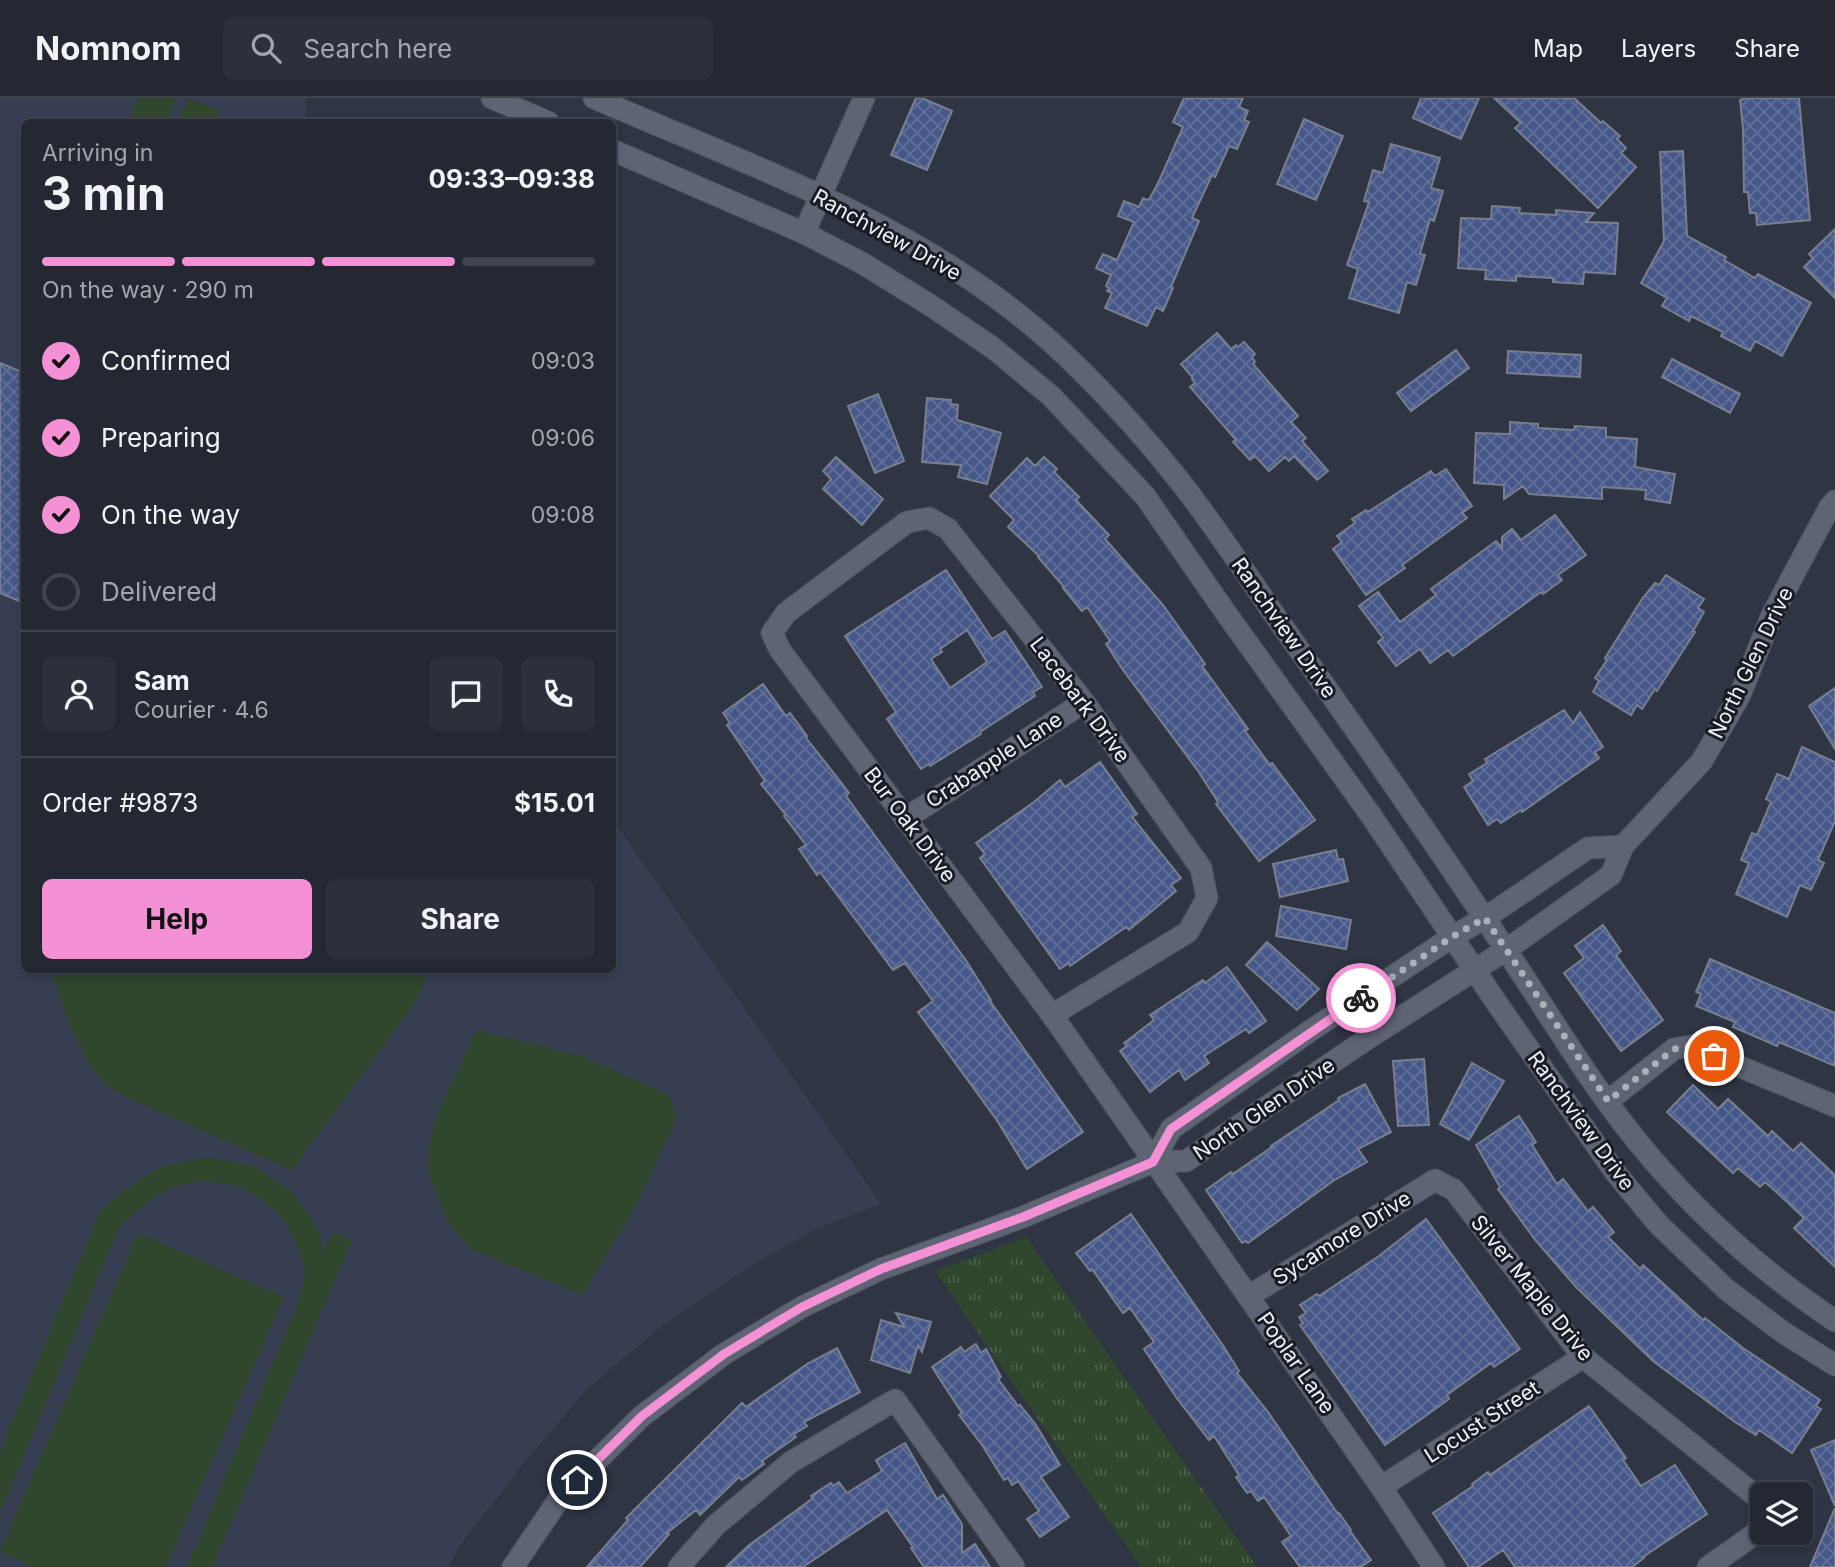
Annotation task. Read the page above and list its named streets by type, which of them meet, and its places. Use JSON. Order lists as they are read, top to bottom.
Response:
{
  "streets": {
    "street": [
      "Ranchview Drive",
      "North Glen Drive",
      "Lacebark Drive",
      "Crabapple Lane",
      "Bur Oak Drive",
      "Sycamore Drive",
      "Silver Maple Drive",
      "Poplar Lane",
      "Locust Street"
    ]
  },
  "crossings": [
    ["Ranchview Drive", "North Glen Drive"],
    ["North Glen Drive", "Bur Oak Drive"],
    ["North Glen Drive", "Poplar Lane"],
    ["Lacebark Drive", "Crabapple Lane"],
    ["Lacebark Drive", "Bur Oak Drive"],
    ["Crabapple Lane", "Bur Oak Drive"],
    ["Bur Oak Drive", "Poplar Lane"],
    ["Sycamore Drive", "Silver Maple Drive"],
    ["Sycamore Drive", "Poplar Lane"],
    ["Silver Maple Drive", "Locust Street"],
    ["Poplar Lane", "Locust Street"]
  ],
  "page": {
    "header": "Nomnom",
    "search": "Search here",
    "nav": ["Map", "Layers", "Share"],
    "heading": ["3 min", "Arriving in", "09:33–09:38"],
    "panel": [
      "Sam",
      "Courier · 4.6",
      "Order #9873",
      "$15.01"
    ],
    "bar": "On the way · 290 m",
    "list": [
      ["Confirmed", "09:03"],
      ["Preparing", "09:06"],
      ["On the way", "09:08"],
      "Delivered"
    ],
    "buttons": ["Help", "Share"]
  }
}
